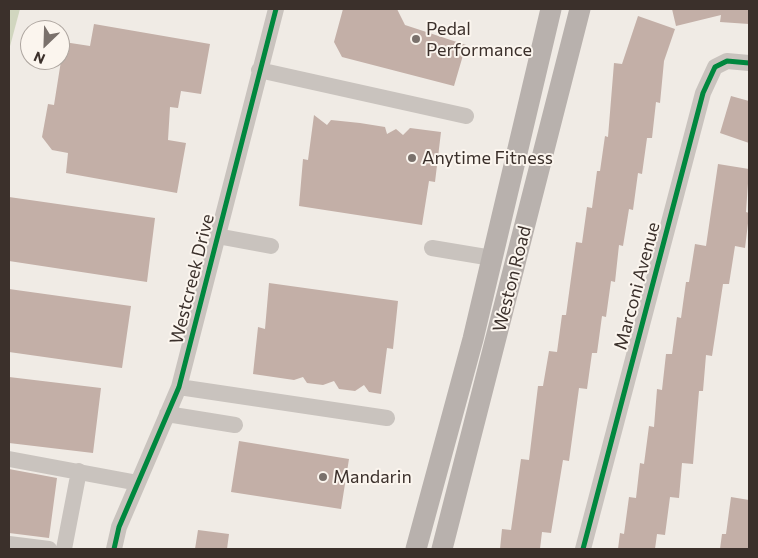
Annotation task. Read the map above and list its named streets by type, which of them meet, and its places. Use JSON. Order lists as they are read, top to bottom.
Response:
{
  "streets": {
    "main road": ["Weston Road"],
    "street": ["Westcreek Drive", "Marconi Avenue"]
  },
  "places": ["Pedal Performance", "Anytime Fitness", "Mandarin"],
  "north": "bottom left"
}
